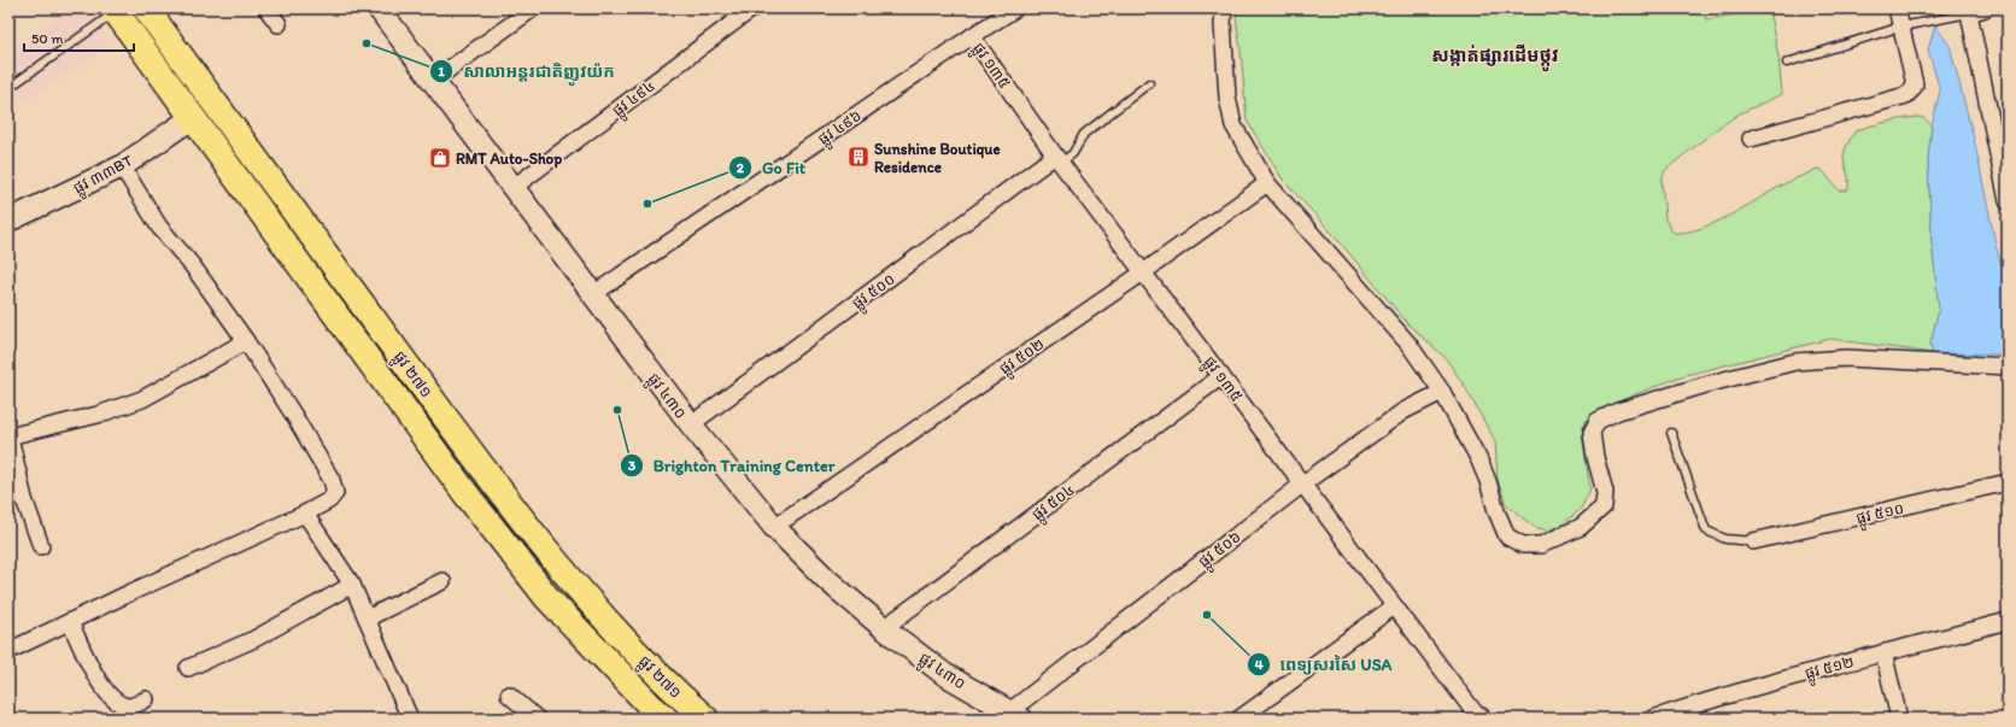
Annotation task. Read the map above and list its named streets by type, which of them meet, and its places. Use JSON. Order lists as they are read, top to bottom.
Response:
{
  "streets": {
    "main road": ["ផ្លូវ ២៧១"],
    "street": [
      "ផ្លូវ ១៣៥",
      "ផ្លូវ ៤៩៤",
      "ផ្លូវ ៤៩៦",
      "ផ្លូវ ៣៣BT",
      "ផ្លូវ ៥០០",
      "ផ្លូវ ៥០២",
      "ផ្លូវ ៤៣០",
      "ផ្លូវ ៥០៤",
      "ផ្លូវ ៥១០",
      "ផ្លូវ ៥០៦",
      "ផ្លូវ ៥១២"
    ]
  },
  "crossings": [
    ["ផ្លូវ ១៣៥", "ផ្លូវ ៤៩៦"],
    ["ផ្លូវ ១៣៥", "ផ្លូវ ៥០០"],
    ["ផ្លូវ ១៣៥", "ផ្លូវ ៥០២"],
    ["ផ្លូវ ១៣៥", "ផ្លូវ ៥០៤"],
    ["ផ្លូវ ១៣៥", "ផ្លូវ ៥០៦"],
    ["ផ្លូវ ៤៩៤", "ផ្លូវ ៤៣០"],
    ["ផ្លូវ ៤៩៦", "ផ្លូវ ៤៣០"],
    ["ផ្លូវ ៣៣BT", "ផ្លូវ ២៧១"],
    ["ផ្លូវ ៥០០", "ផ្លូវ ៤៣០"],
    ["ផ្លូវ ៥០២", "ផ្លូវ ៤៣០"],
    ["ផ្លូវ ៤៣០", "ផ្លូវ ៥០៤"],
    ["ផ្លូវ ៤៣០", "ផ្លូវ ៥០៦"]
  ],
  "districts": ["សង្កាត់ផ្សារដើមថ្កូវ"],
  "places": {
    "other": [
      "សាលាអន្តរជាតិញូវយ៉ក",
      "Go Fit",
      "Brighton Training Center",
      "ពេទ្យសរសៃ USA"
    ],
    "building": ["Sunshine Boutique Residence"],
    "shop": ["RMT Auto-Shop"]
  },
  "scale_bar": "50 m"
}
